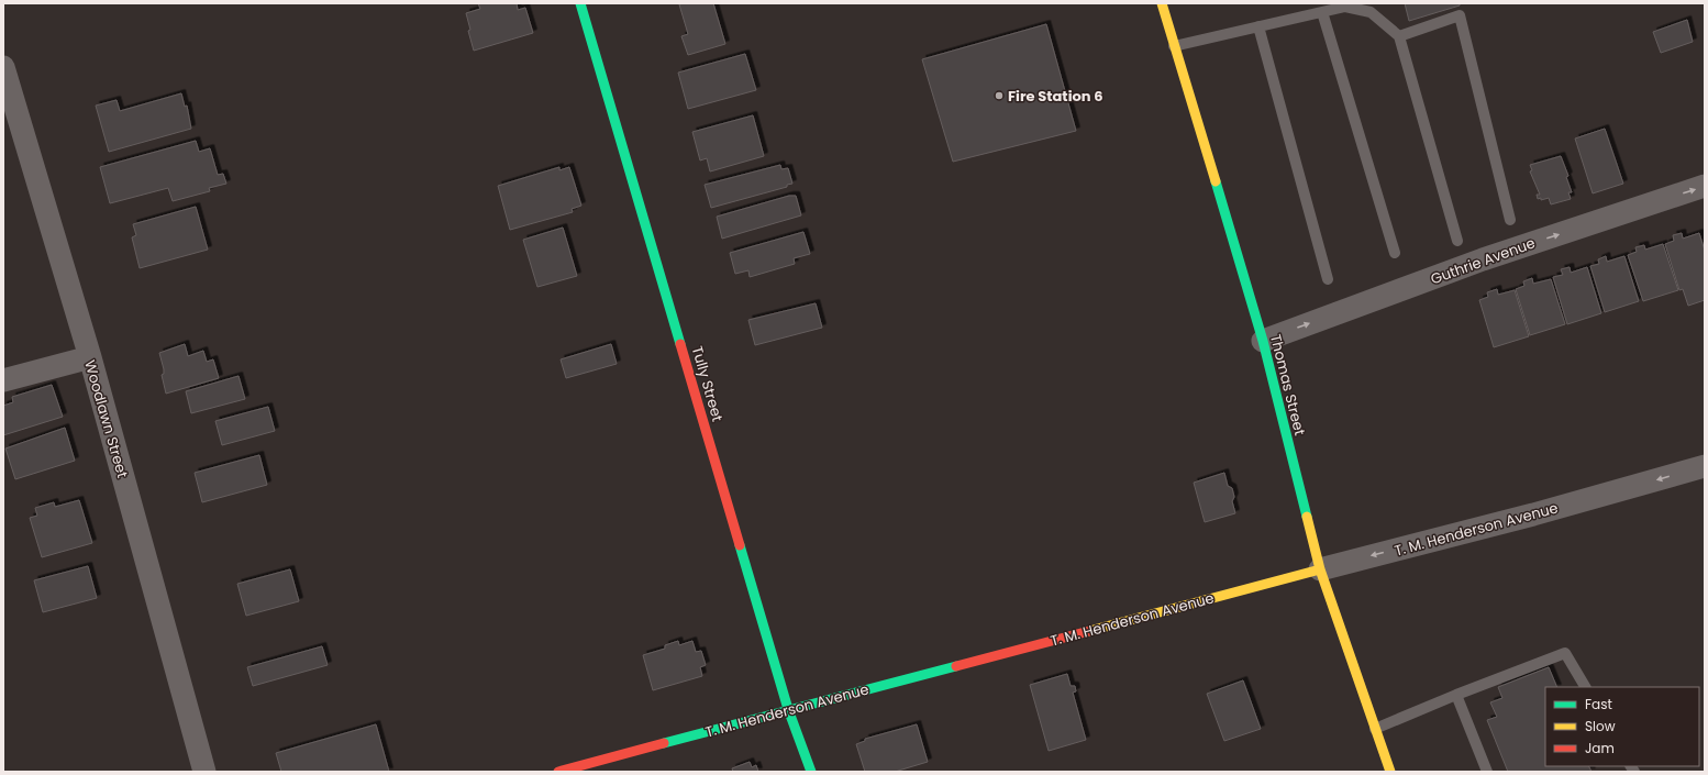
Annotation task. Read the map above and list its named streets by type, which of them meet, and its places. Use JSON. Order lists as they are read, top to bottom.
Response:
{
  "streets": {
    "street": [
      "Guthrie Avenue",
      "Tully Street",
      "Thomas Street",
      "Woodlawn Street",
      "T. M. Henderson Avenue"
    ]
  },
  "crossings": [
    ["Guthrie Avenue", "Thomas Street"],
    ["Tully Street", "T. M. Henderson Avenue"],
    ["Thomas Street", "T. M. Henderson Avenue"]
  ],
  "one_way": ["Guthrie Avenue"],
  "places": ["Fire Station 6"],
  "legend": ["Fast", "Slow", "Jam"]
}
